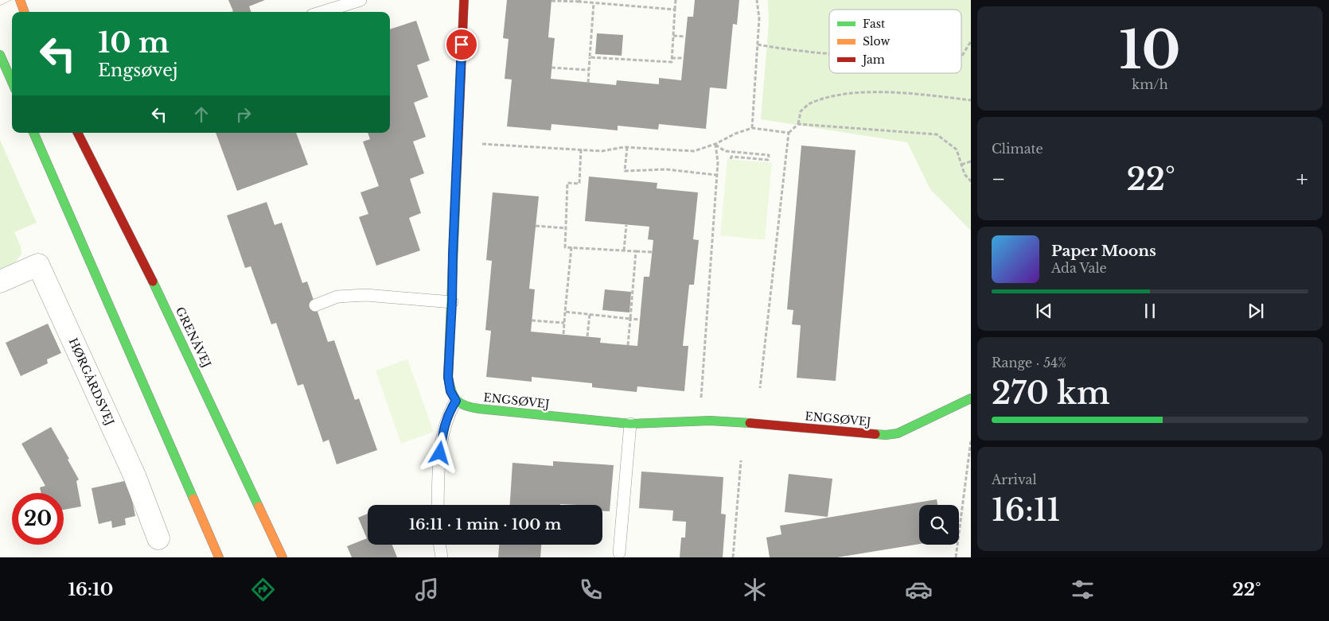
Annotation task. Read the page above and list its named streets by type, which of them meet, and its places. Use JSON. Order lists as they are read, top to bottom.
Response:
{
  "streets": {
    "main road": ["GRENÅVEJ", "ENGSØVEJ"],
    "street": ["HØRGÅRDSVEJ"]
  },
  "legend": ["Fast", "Slow", "Jam"],
  "page": {
    "tile": [
      ["10", "km/h"],
      "Climate",
      ["Range · 54%", "270 km"],
      ["Arrival", "16:11"]
    ],
    "turn": ["10 m", "Engsøvej"],
    "heat": ["−", "22°", "+"],
    "song": ["Paper Moons", "Ada Vale"],
    "limit": "20",
    "trip": "16:11 · 1 min · 100 m",
    "tabs": ["16:10", "22°"]
  }
}
